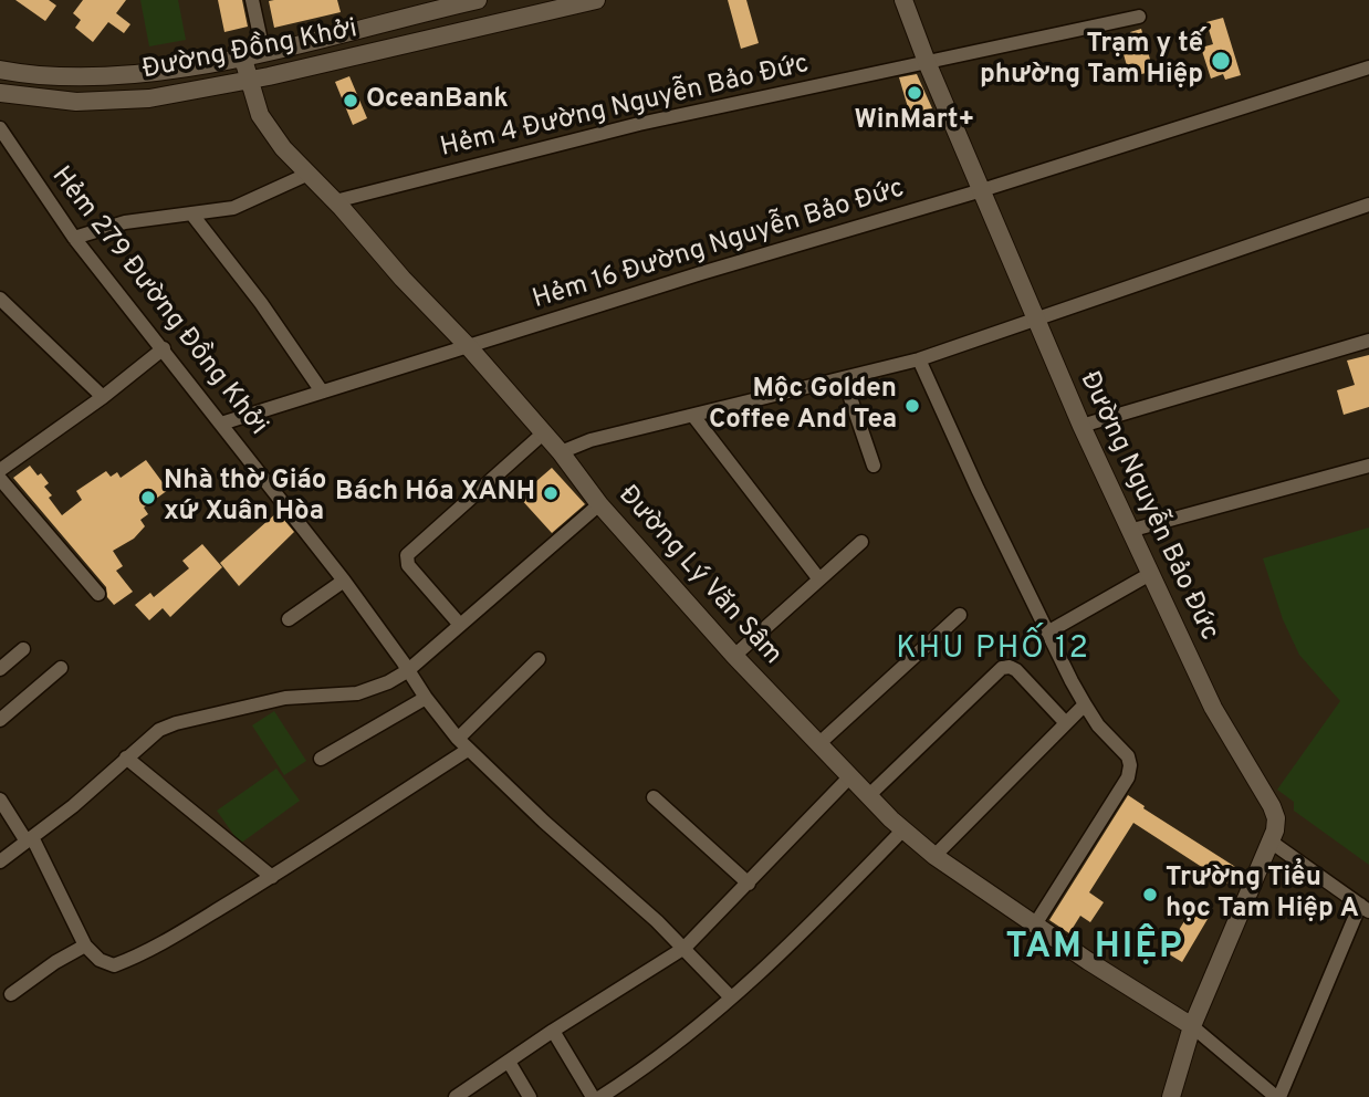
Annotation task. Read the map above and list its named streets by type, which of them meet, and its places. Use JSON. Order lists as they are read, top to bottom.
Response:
{
  "streets": {
    "street": [
      "Đường Đồng Khởi",
      "Hẻm 4 Đường Nguyễn Bảo Đức",
      "Hẻm 16 Đường Nguyễn Bảo Đức",
      "Hẻm 279 Đường Đồng Khởi",
      "Đường Nguyễn Bảo Đức",
      "Đường Lý Văn Sâm"
    ]
  },
  "crossings": [
    ["Đường Đồng Khởi", "Đường Lý Văn Sâm"],
    ["Hẻm 4 Đường Nguyễn Bảo Đức", "Đường Nguyễn Bảo Đức"],
    ["Hẻm 4 Đường Nguyễn Bảo Đức", "Đường Lý Văn Sâm"],
    ["Hẻm 16 Đường Nguyễn Bảo Đức", "Hẻm 279 Đường Đồng Khởi"],
    ["Hẻm 16 Đường Nguyễn Bảo Đức", "Đường Nguyễn Bảo Đức"],
    ["Hẻm 16 Đường Nguyễn Bảo Đức", "Đường Lý Văn Sâm"],
    ["Đường Nguyễn Bảo Đức", "Đường Lý Văn Sâm"]
  ],
  "districts": ["KHU PHỐ 12", "TAM HIỆP"],
  "places": [
    "Trạm y tế phường Tam Hiệp",
    "WinMart+",
    "OceanBank",
    "Mộc Golden Coffee And Tea",
    "Bách Hóa XANH",
    "Nhà thờ Giáo xứ Xuân Hòa",
    "Trường Tiểu học Tam Hiệp A"
  ]
}
